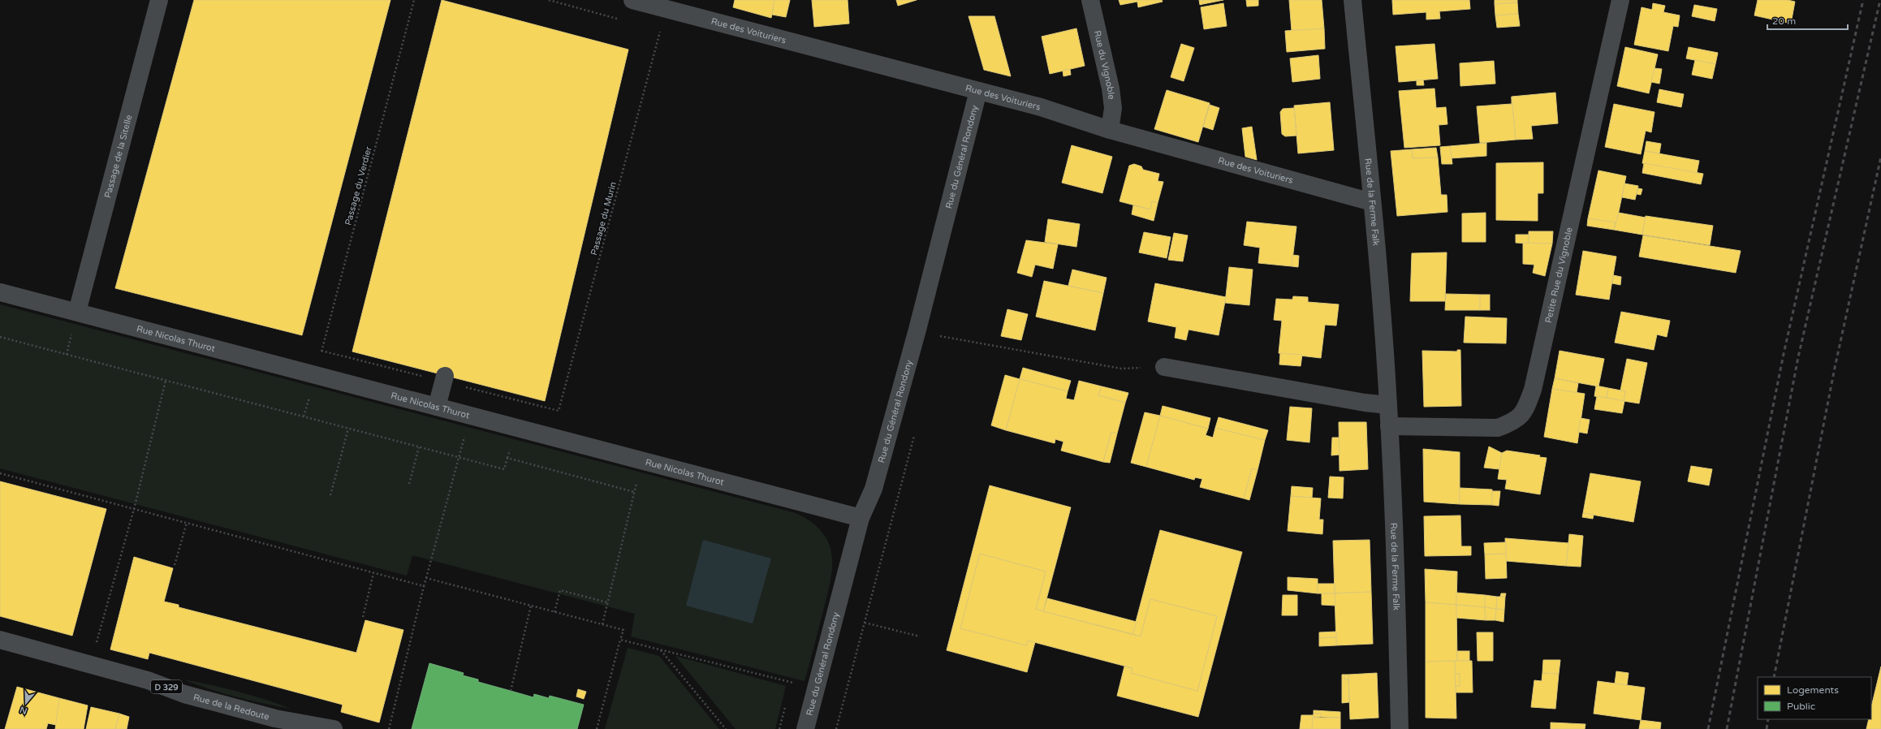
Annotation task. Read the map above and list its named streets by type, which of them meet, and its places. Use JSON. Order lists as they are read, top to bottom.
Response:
{
  "streets": {
    "main road": ["D 329", "Rue de la Redoute"],
    "street": [
      "Rue des Voituriers",
      "Rue du Vignoble",
      "Passage de la Sitelle",
      "Rue du Général Rondony",
      "Rue de la Ferme Falk",
      "Petite Rue du Vignoble",
      "Rue Nicolas Thurot"
    ],
    "path": ["Passage du Verdier", "Passage du Murin"]
  },
  "crossings": [
    ["Rue des Voituriers", "Rue du Vignoble"],
    ["Rue des Voituriers", "Rue du Général Rondony"],
    ["Rue des Voituriers", "Rue de la Ferme Falk"],
    ["Passage de la Sitelle", "Rue Nicolas Thurot"],
    ["Rue du Général Rondony", "Rue Nicolas Thurot"],
    ["Passage du Verdier", "Rue Nicolas Thurot"],
    ["Rue de la Ferme Falk", "Petite Rue du Vignoble"]
  ],
  "legend": ["Logements", "Public"],
  "scale_bar": "20 m",
  "north": "bottom"
}
